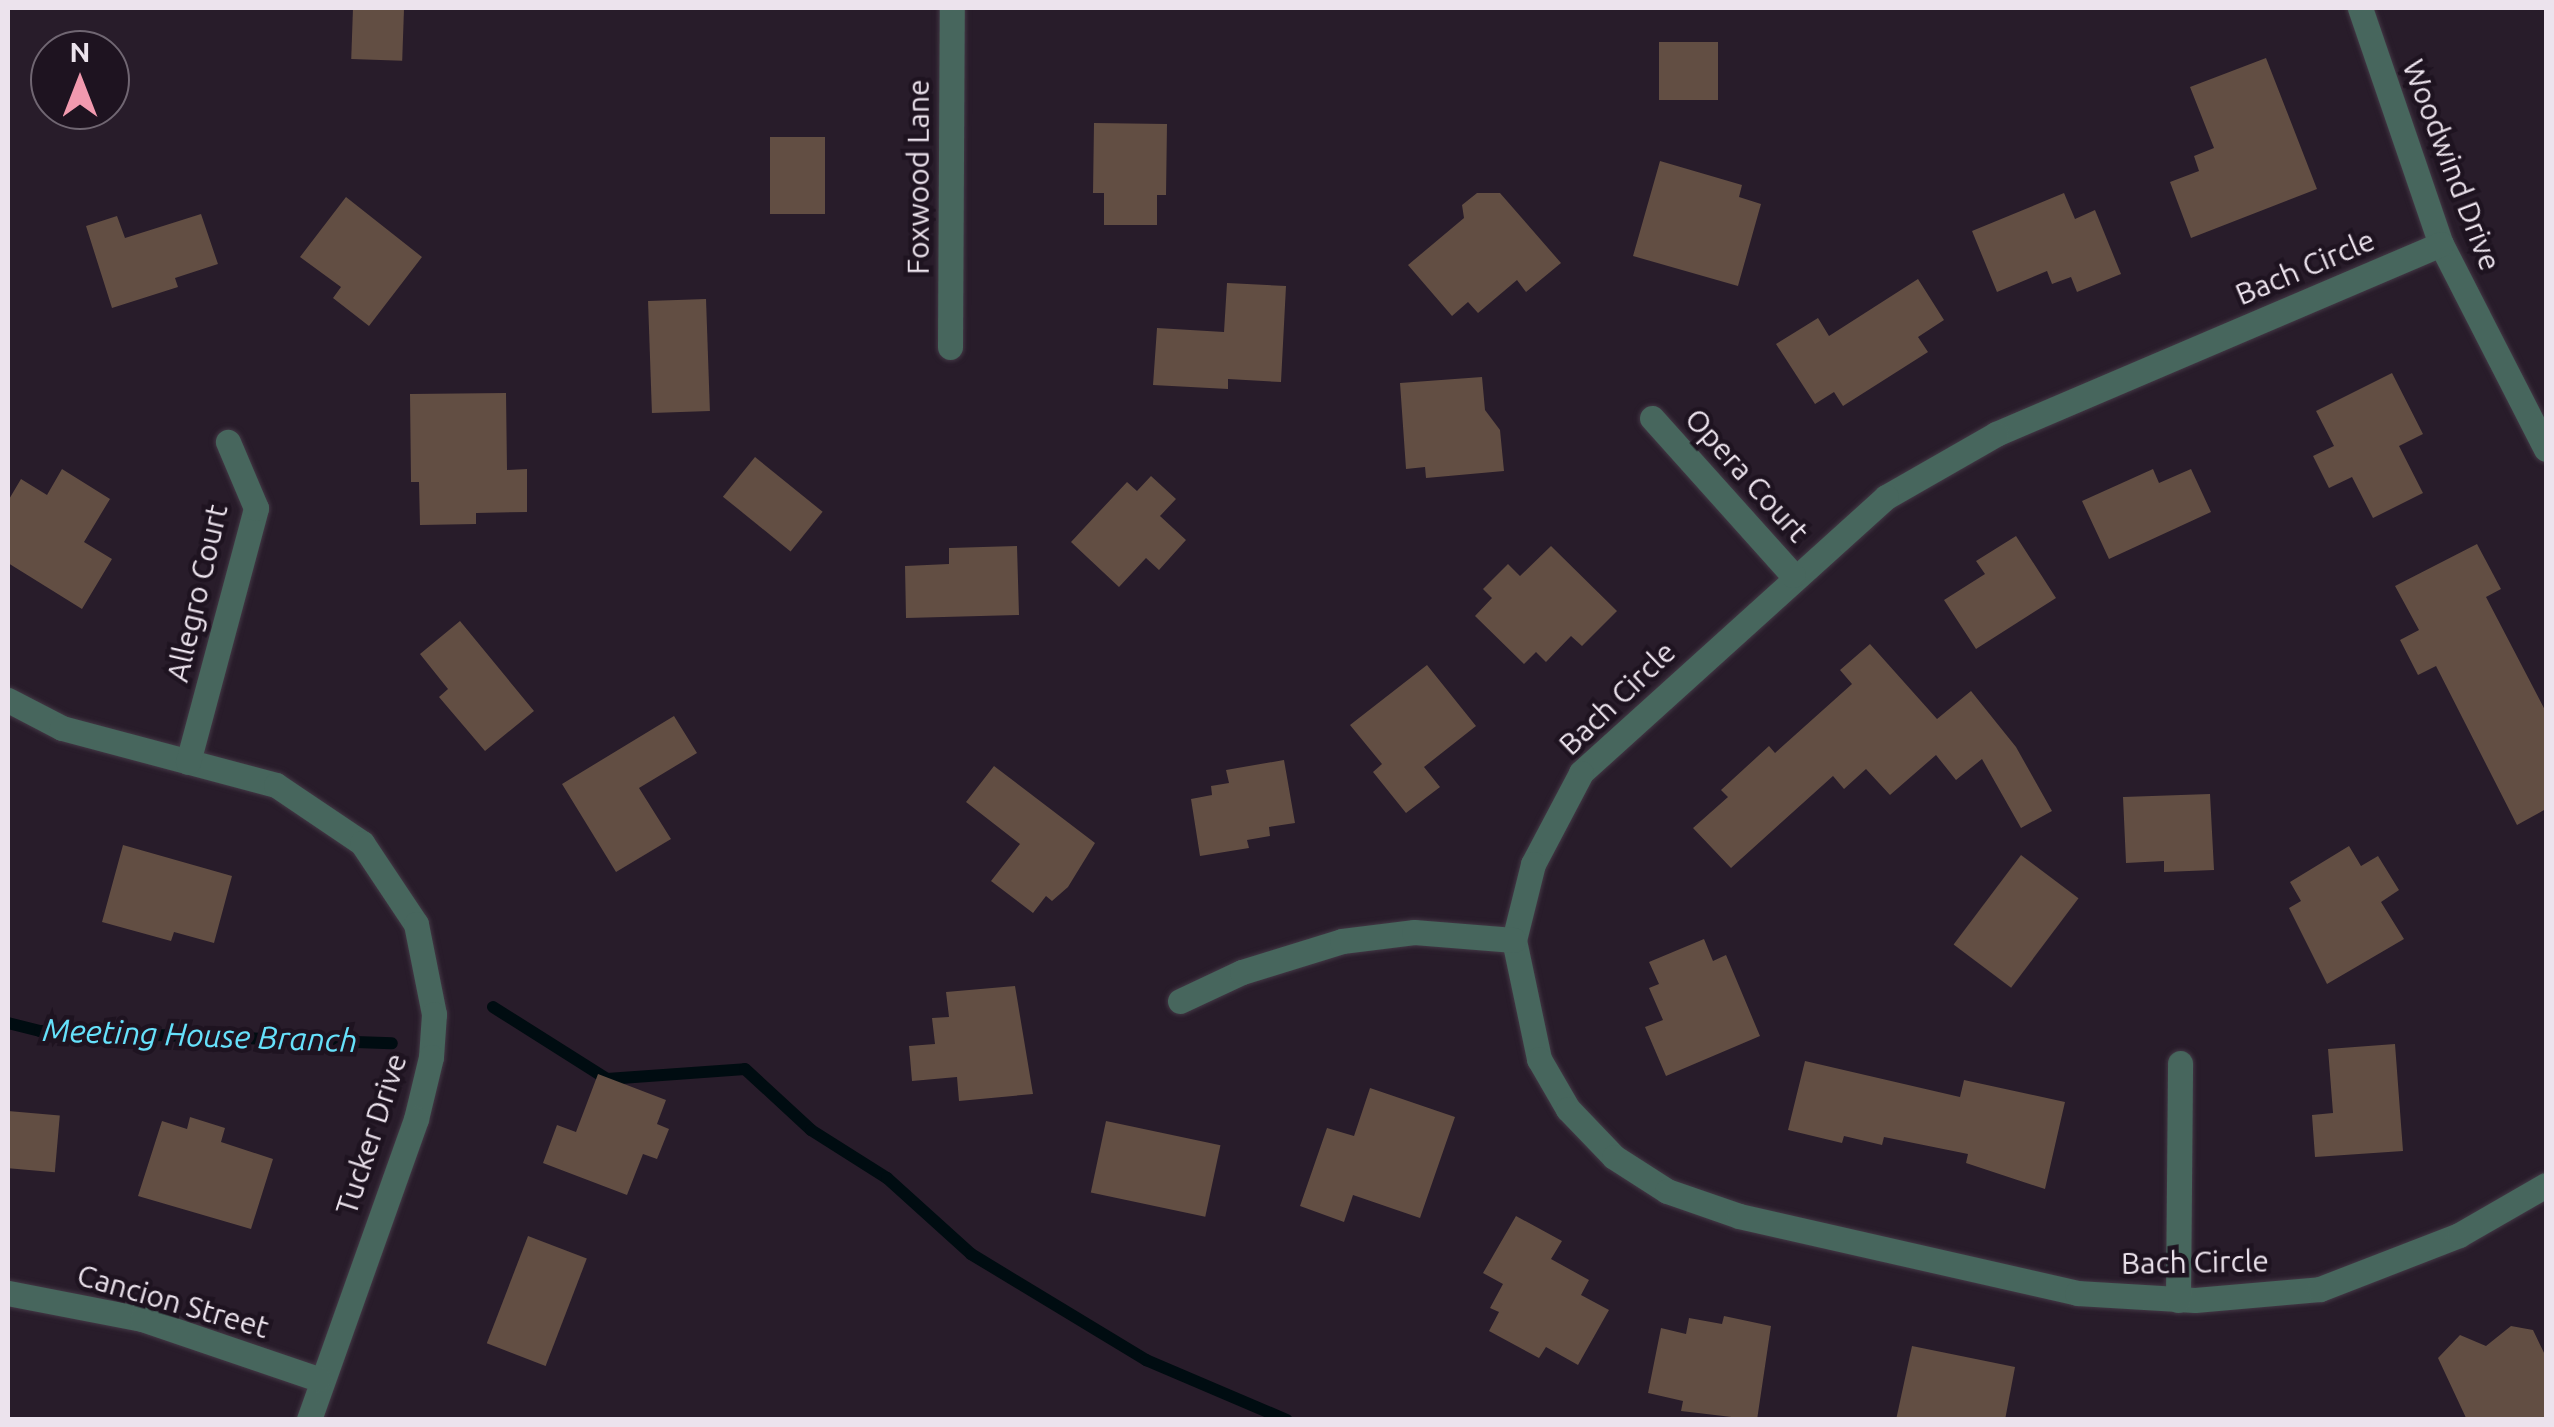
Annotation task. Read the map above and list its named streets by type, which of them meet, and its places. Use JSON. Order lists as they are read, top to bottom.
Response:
{
  "streets": {
    "street": [
      "Woodwind Drive",
      "Foxwood Lane",
      "Bach Circle",
      "Opera Court",
      "Allegro Court",
      "Tucker Drive",
      "Cancion Street"
    ]
  },
  "crossings": [
    ["Woodwind Drive", "Bach Circle"],
    ["Bach Circle", "Opera Court"],
    ["Allegro Court", "Tucker Drive"],
    ["Tucker Drive", "Cancion Street"]
  ],
  "water": ["Meeting House Branch"],
  "north": "top"
}
